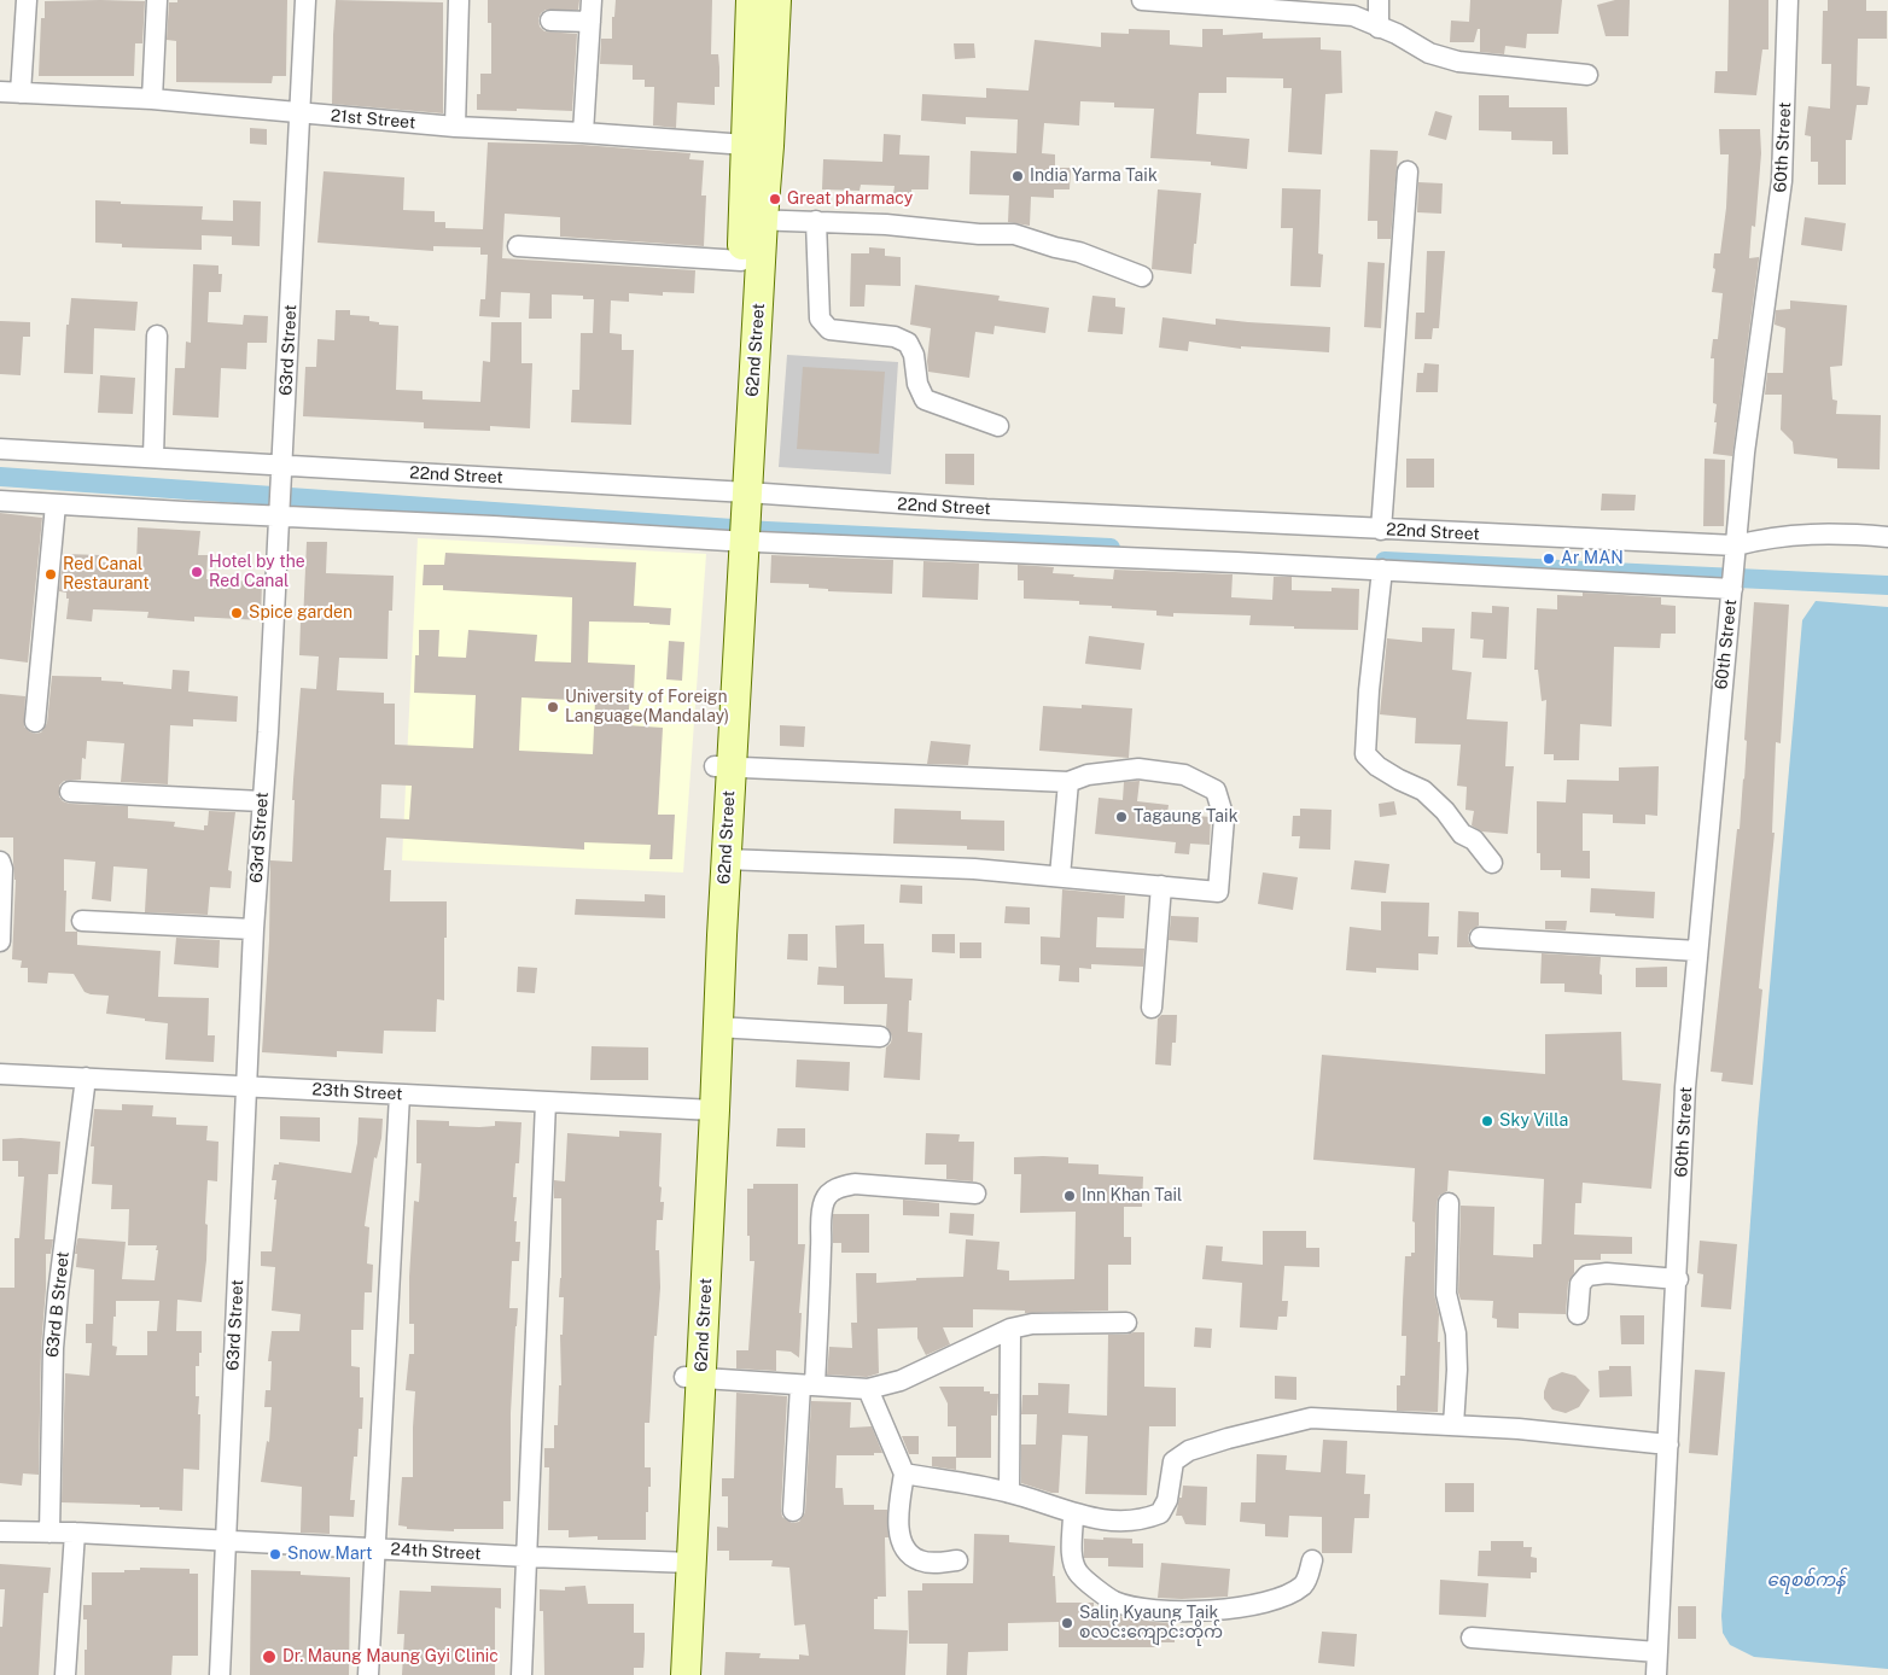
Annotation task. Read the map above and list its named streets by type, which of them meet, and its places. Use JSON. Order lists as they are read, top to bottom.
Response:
{
  "streets": {
    "main road": ["62nd Street"],
    "street": [
      "21st Street",
      "60th Street",
      "63rd Street",
      "22nd Street",
      "23th Street",
      "63rd B Street",
      "24th Street"
    ]
  },
  "crossings": [
    ["21st Street", "63rd Street"],
    ["21st Street", "62nd Street"],
    ["60th Street", "22nd Street"],
    ["63rd Street", "22nd Street"],
    ["63rd Street", "23th Street"],
    ["63rd Street", "24th Street"],
    ["62nd Street", "22nd Street"],
    ["62nd Street", "23th Street"],
    ["62nd Street", "24th Street"],
    ["23th Street", "63rd B Street"],
    ["63rd B Street", "24th Street"]
  ],
  "water": ["ရေစစ်ကန်"],
  "places": [
    "India Yarma Taik",
    "Great pharmacy",
    "Ar MAN",
    "Hotel by the Red Canal",
    "Red Canal Restaurant",
    "Spice garden",
    "University of Foreign Language(Mandalay)",
    "Tagaung Taik",
    "Sky Villa",
    "Inn Khan Tail",
    "Snow Mart",
    "Salin Kyaung Taik စလင်းကျောင်းတိုက်",
    "Dr. Maung Maung Gyi Clinic"
  ]
}
